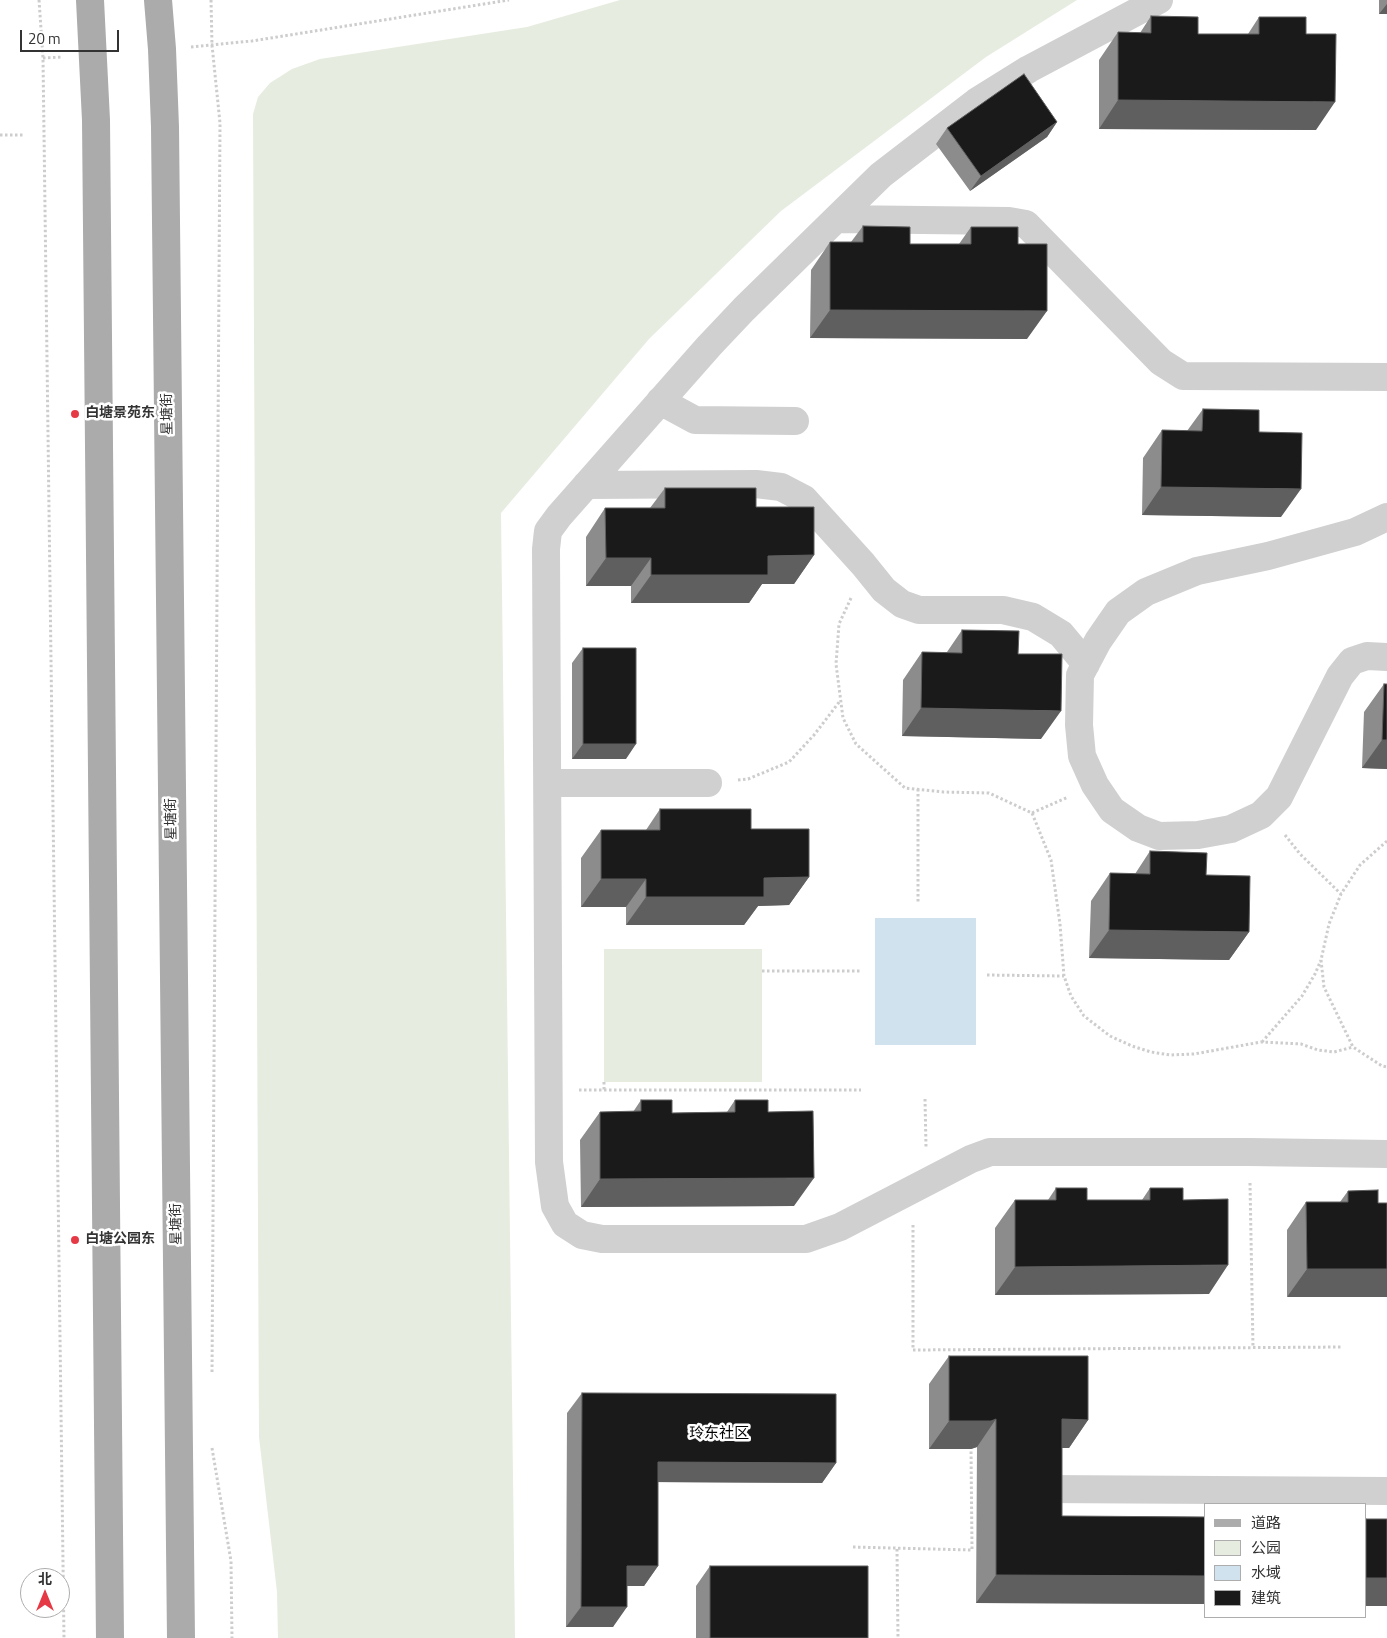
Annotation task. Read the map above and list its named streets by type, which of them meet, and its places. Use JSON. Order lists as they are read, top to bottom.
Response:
{
  "streets": {
    "main road": ["星塘街"]
  },
  "districts": ["玲东社区"],
  "places": ["白塘景苑东", "白塘公园东"],
  "legend": [
    "道路",
    "公园",
    "水域",
    "建筑"
  ],
  "scale_bar": "20 m",
  "north": "top"
}
